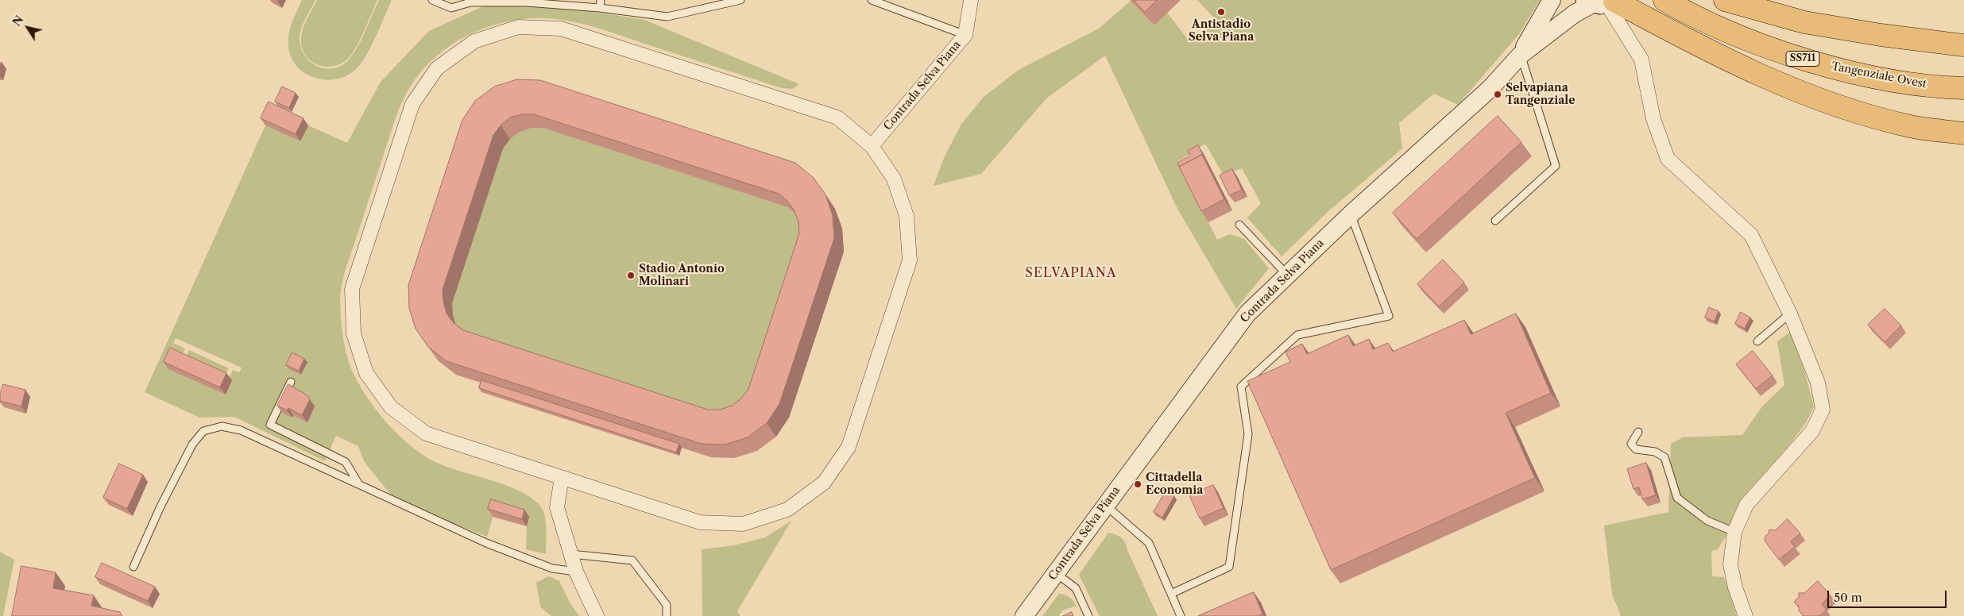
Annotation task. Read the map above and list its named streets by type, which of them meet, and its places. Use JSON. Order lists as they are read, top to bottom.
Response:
{
  "streets": {
    "main road": ["SS711", "Tangenziale Ovest"],
    "street": ["Contrada Selva Piana"]
  },
  "districts": ["SELVAPIANA"],
  "places": [
    "Antistadio Selva Piana",
    "Selvapiana Tangenziale",
    "Stadio Antonio Molinari",
    "Cittadella Economia"
  ],
  "scale_bar": "50 m",
  "north": "top left"
}
